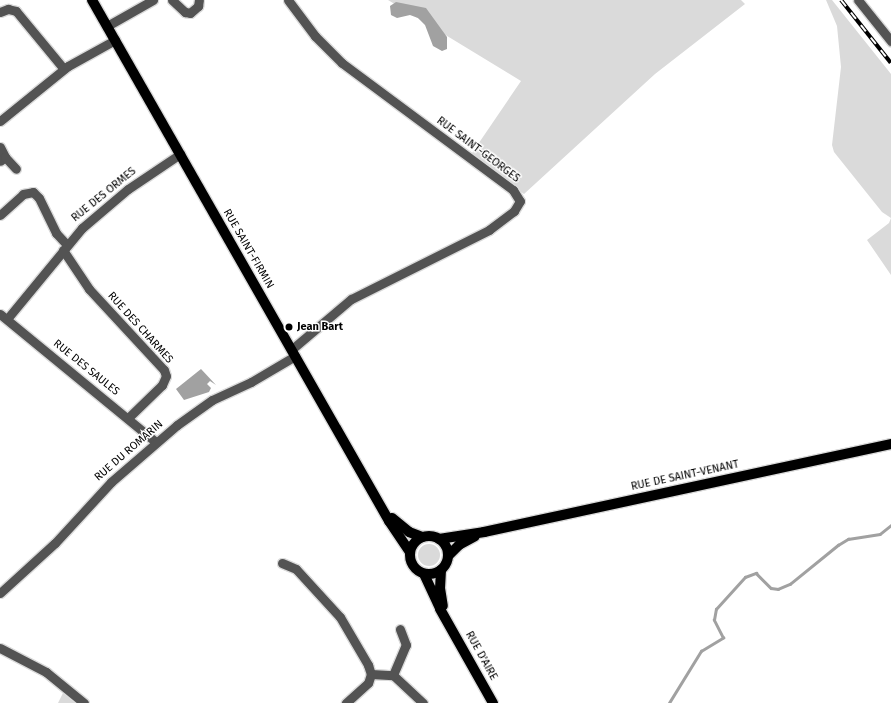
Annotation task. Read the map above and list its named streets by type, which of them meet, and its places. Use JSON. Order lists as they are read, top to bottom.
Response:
{
  "streets": {
    "main road": ["RUE SAINT-FIRMIN", "RUE DE SAINT-VENANT", "RUE D'AIRE"],
    "street": [
      "RUE SAINT-GEORGES",
      "RUE DES ORMES",
      "RUE DES CHARMES",
      "RUE DES SAULES",
      "RUE DU ROMARIN"
    ]
  },
  "crossings": [
    ["RUE SAINT-GEORGES", "RUE SAINT-FIRMIN"],
    ["RUE SAINT-GEORGES", "RUE DU ROMARIN"],
    ["RUE DES ORMES", "RUE SAINT-FIRMIN"],
    ["RUE DES ORMES", "RUE DES CHARMES"],
    ["RUE DES ORMES", "RUE DES SAULES"],
    ["RUE SAINT-FIRMIN", "RUE DU ROMARIN"],
    ["RUE SAINT-FIRMIN", "RUE DE SAINT-VENANT"],
    ["RUE SAINT-FIRMIN", "RUE D'AIRE"],
    ["RUE DES CHARMES", "RUE DES SAULES"],
    ["RUE DES SAULES", "RUE DU ROMARIN"],
    ["RUE DE SAINT-VENANT", "RUE D'AIRE"]
  ],
  "places": ["Jean Bart"]
}
